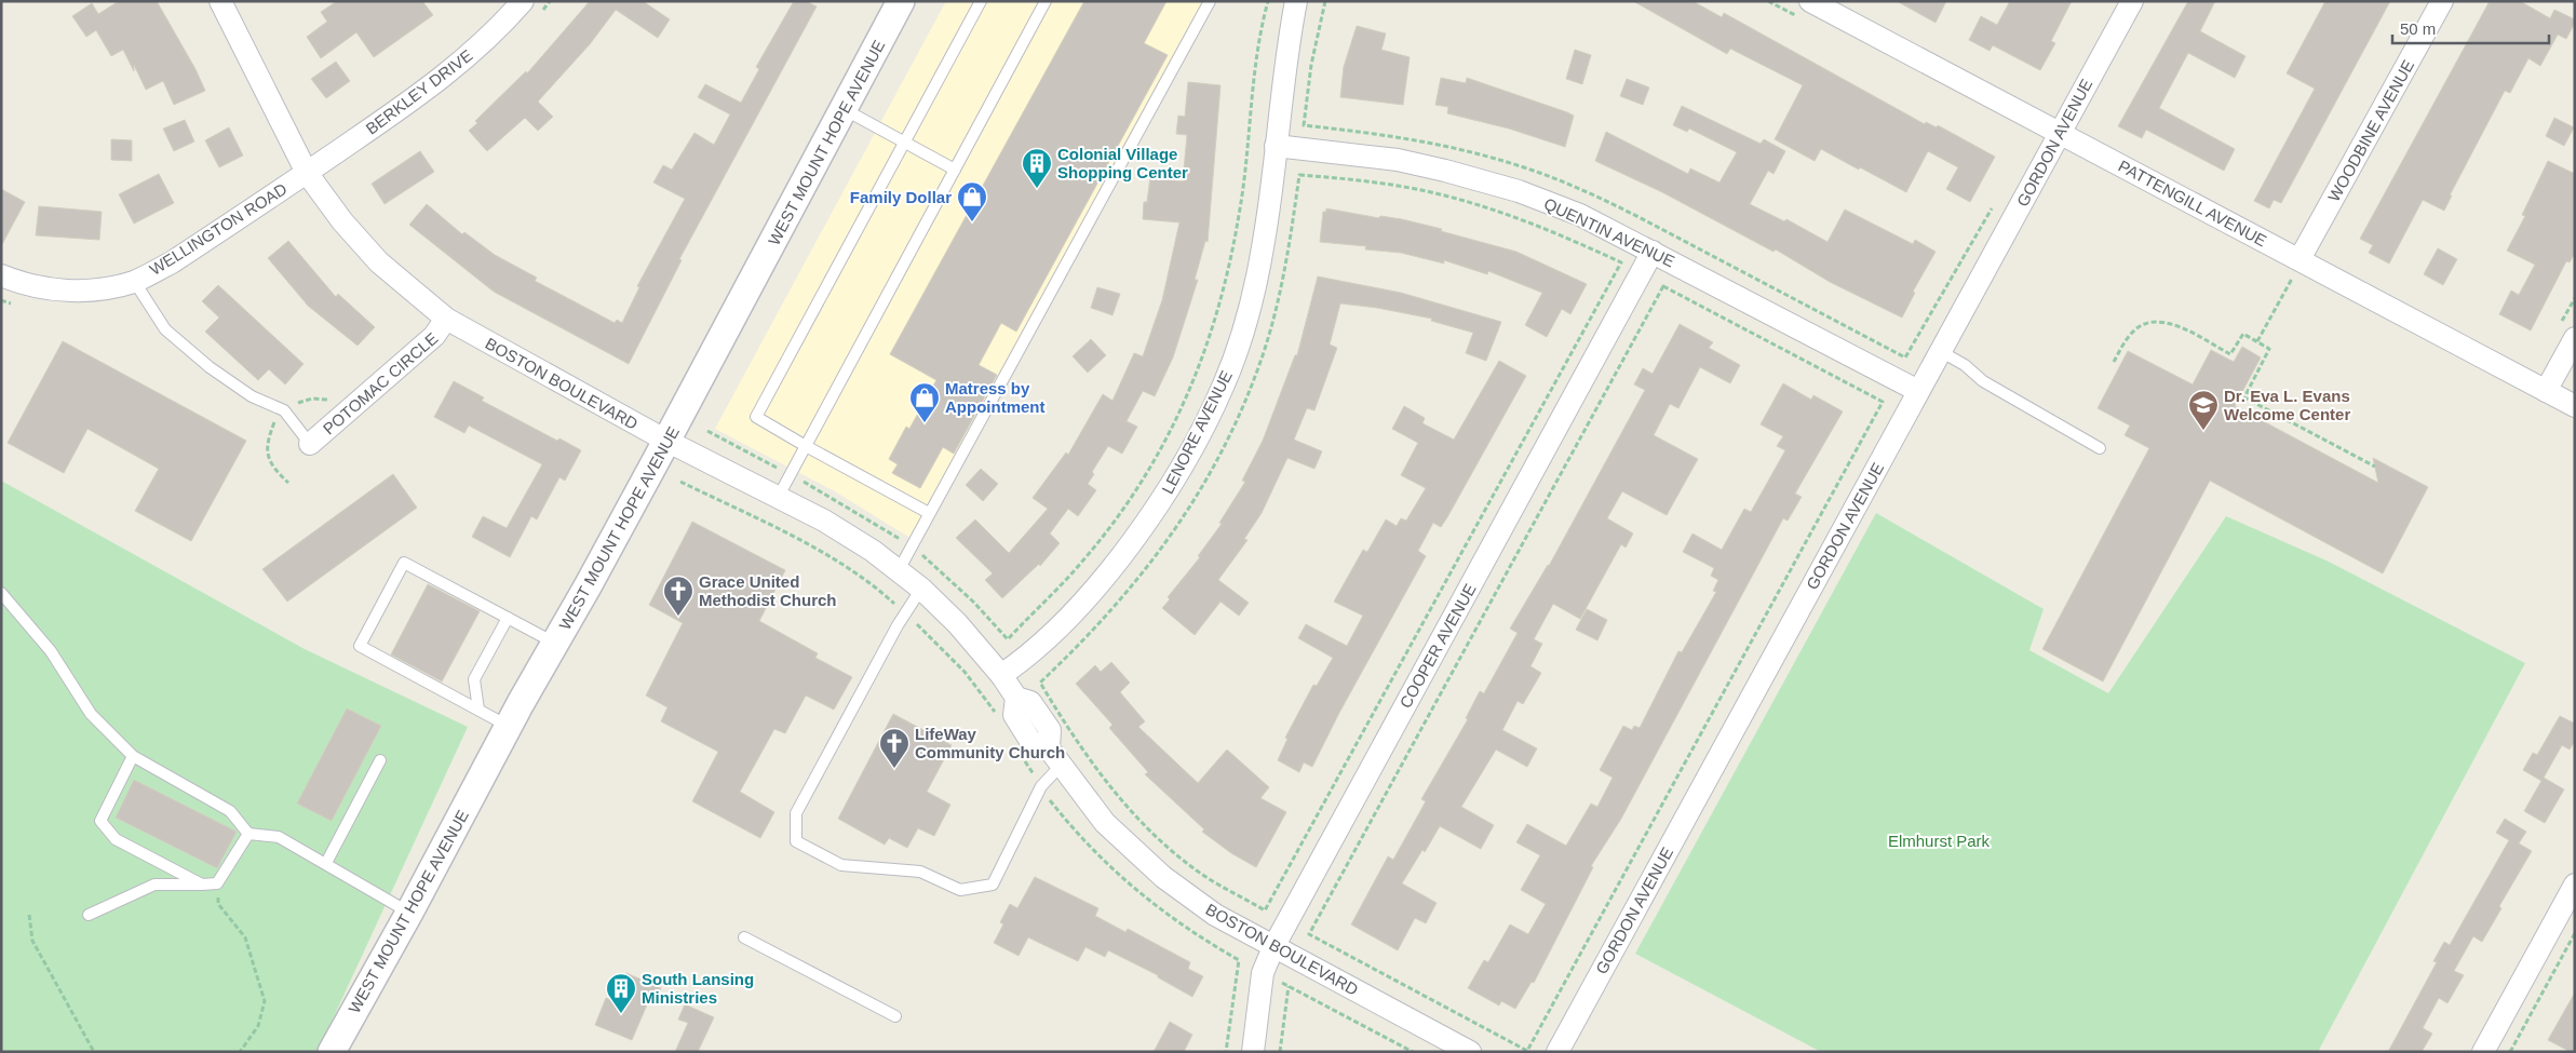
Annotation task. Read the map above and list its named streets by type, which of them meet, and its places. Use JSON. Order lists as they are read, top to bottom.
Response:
{
  "streets": {
    "street": [
      "BERKLEY DRIVE",
      "WOODBINE AVENUE",
      "WEST MOUNT HOPE AVENUE",
      "GORDON AVENUE",
      "PATTENGILL AVENUE",
      "WELLINGTON ROAD",
      "QUENTIN AVENUE",
      "POTOMAC CIRCLE",
      "BOSTON BOULEVARD",
      "LENORE AVENUE",
      "COOPER AVENUE"
    ]
  },
  "crossings": [
    ["BERKLEY DRIVE", "WELLINGTON ROAD"],
    ["BERKLEY DRIVE", "BOSTON BOULEVARD"],
    ["WOODBINE AVENUE", "PATTENGILL AVENUE"],
    ["WEST MOUNT HOPE AVENUE", "BOSTON BOULEVARD"],
    ["GORDON AVENUE", "PATTENGILL AVENUE"],
    ["GORDON AVENUE", "QUENTIN AVENUE"],
    ["WELLINGTON ROAD", "BOSTON BOULEVARD"],
    ["QUENTIN AVENUE", "LENORE AVENUE"],
    ["QUENTIN AVENUE", "COOPER AVENUE"],
    ["POTOMAC CIRCLE", "BOSTON BOULEVARD"],
    ["BOSTON BOULEVARD", "LENORE AVENUE"],
    ["BOSTON BOULEVARD", "COOPER AVENUE"]
  ],
  "parks": ["Elmhurst Park"],
  "places": {
    "building": ["Colonial Village Shopping Center", "South Lansing Ministries"],
    "shop": ["Family Dollar", "Matress by Appointment"],
    "school or university": ["Dr. Eva L. Evans Welcome Center"],
    "church": ["Grace United Methodist Church", "LifeWay Community Church"]
  },
  "scale_bar": "50 m"
}
